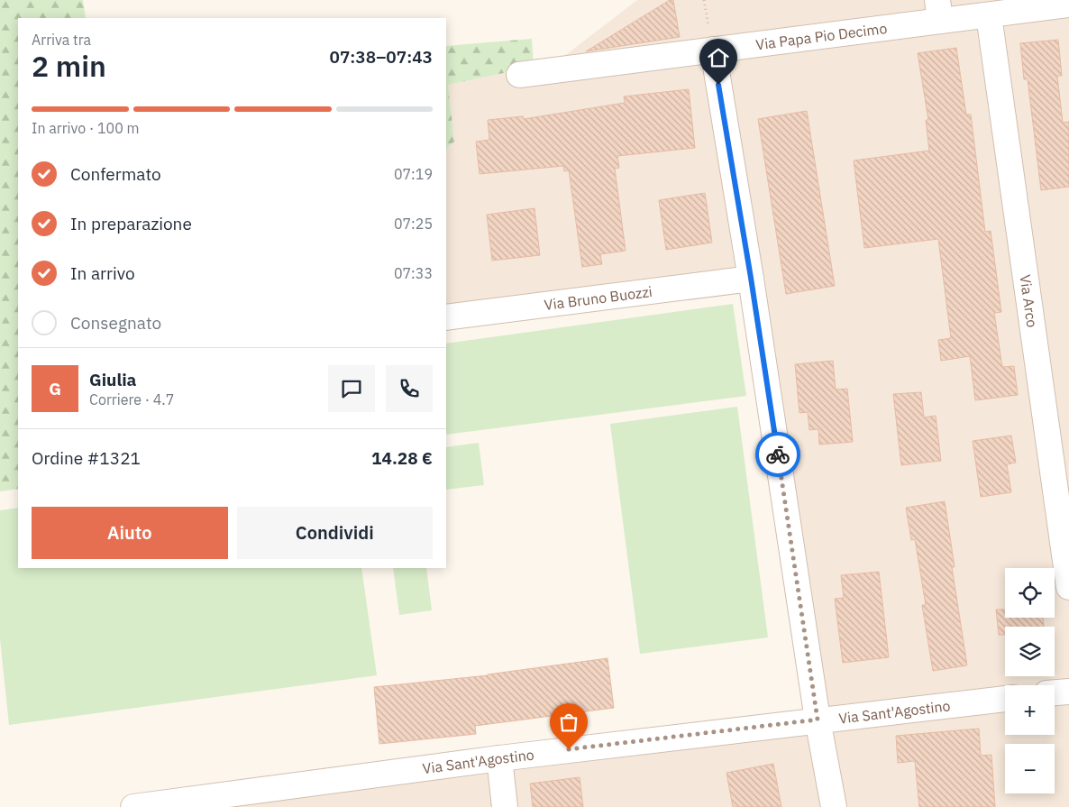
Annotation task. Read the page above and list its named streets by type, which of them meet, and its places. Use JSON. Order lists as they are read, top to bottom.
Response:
{
  "streets": {
    "street": [
      "Via Papa Pio Decimo",
      "Via Bruno Buozzi",
      "Via Arco",
      "Via Sant'Agostino"
    ]
  },
  "crossings": [
    ["Via Papa Pio Decimo", "Via Arco"]
  ],
  "page": {
    "heading": ["2 min", "Arriva tra", "07:38–07:43"],
    "panel": [
      "Giulia",
      "Corriere · 4.7",
      "Ordine #1321",
      "14.28 €"
    ],
    "bar": "In arrivo · 100 m",
    "list": [
      ["Confermato", "07:19"],
      ["In preparazione", "07:25"],
      ["In arrivo", "07:33"],
      "Consegnato"
    ],
    "round": "G",
    "buttons": ["Aiuto", "Condividi"],
    "map_buttons": ["+", "−"]
  }
}
